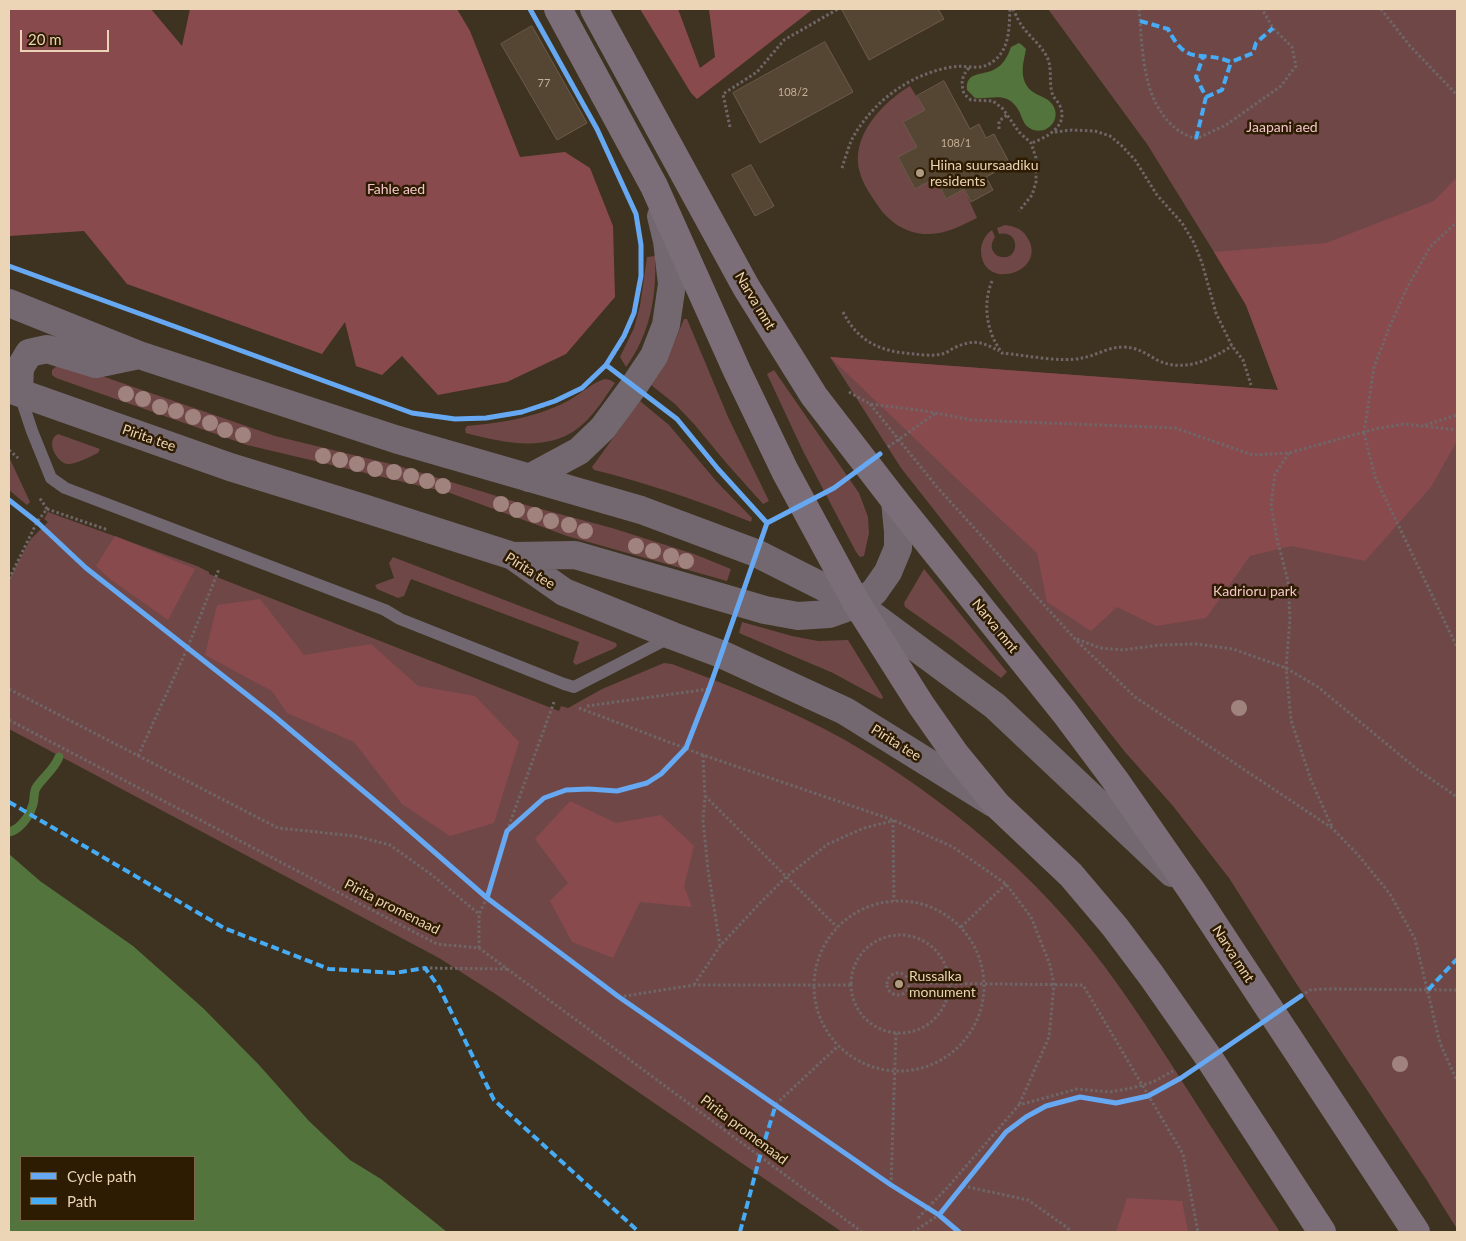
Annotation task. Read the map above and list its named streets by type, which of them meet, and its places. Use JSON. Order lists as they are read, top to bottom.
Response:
{
  "streets": {
    "main road": ["Narva mnt", "Pirita tee"],
    "path": ["Pirita promenaad"]
  },
  "parks": ["Jaapani aed", "Fahle aed", "Kadrioru park"],
  "places": ["Hiina suursaadiku residents", "Russalka monument"],
  "house_numbers": ["77", "108/2", "108/1"],
  "legend": ["Cycle path", "Path"],
  "scale_bar": "20 m"
}
